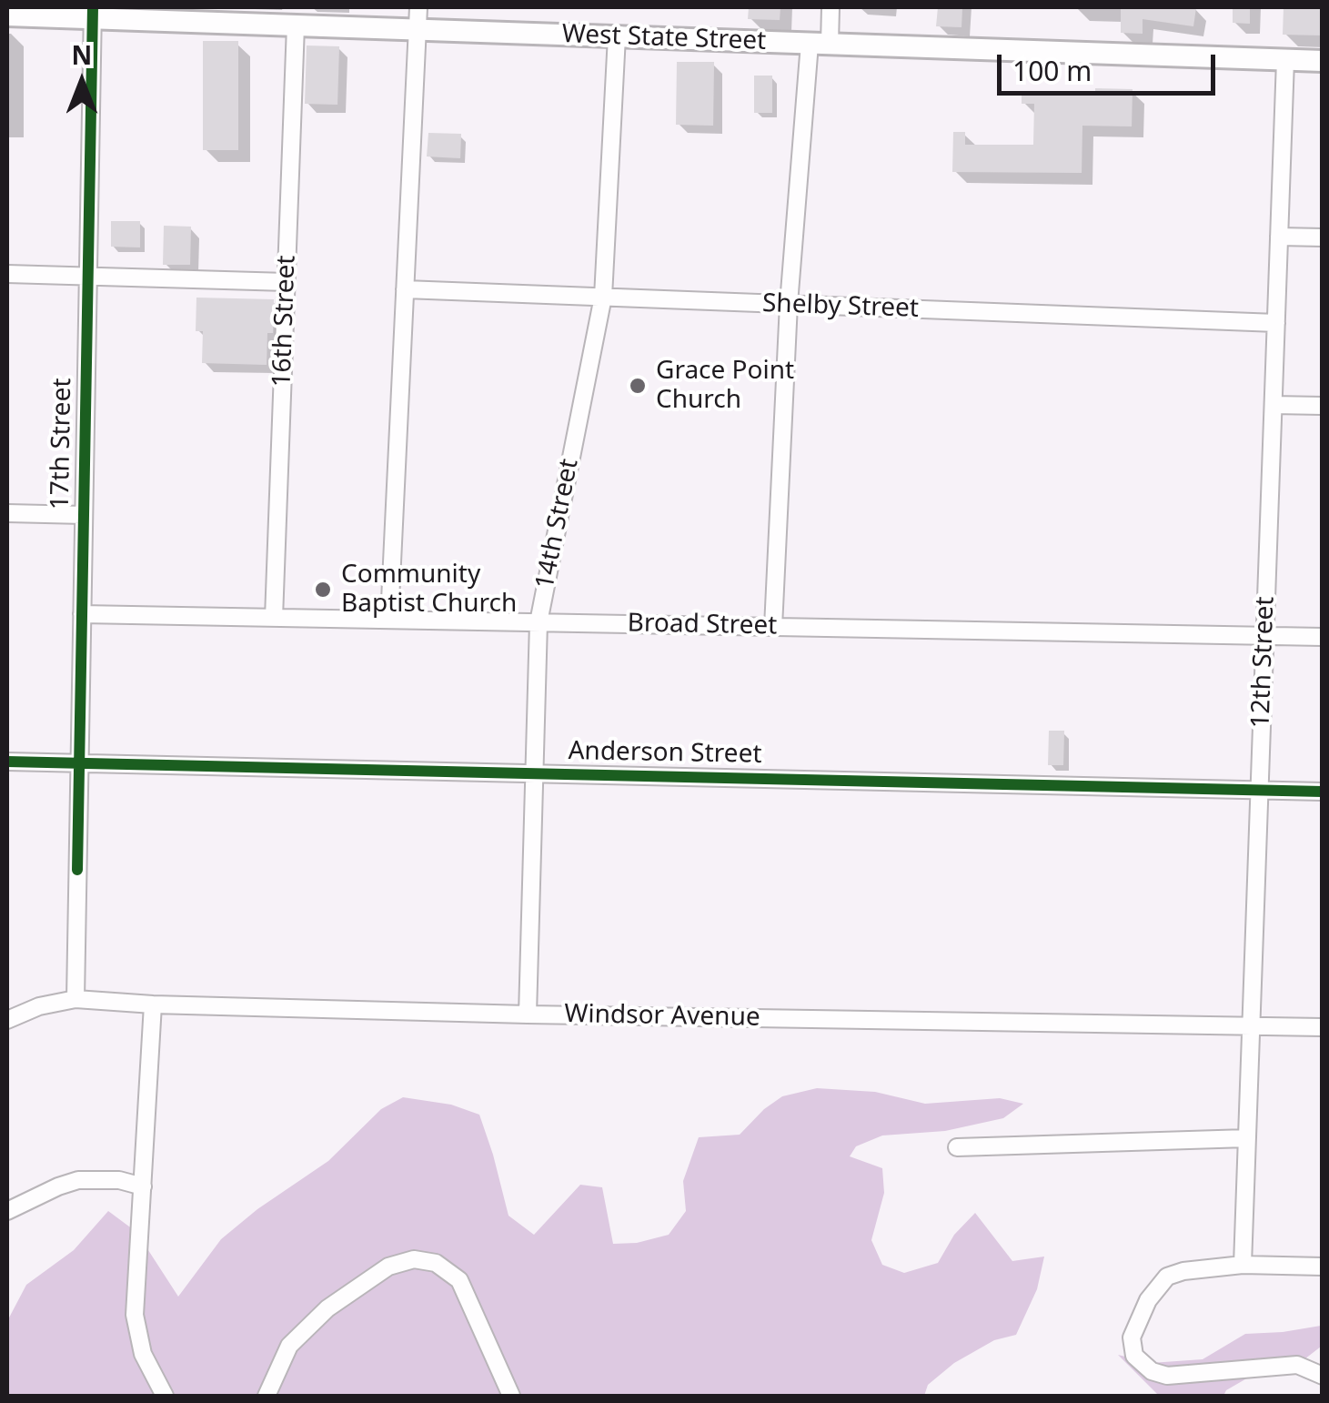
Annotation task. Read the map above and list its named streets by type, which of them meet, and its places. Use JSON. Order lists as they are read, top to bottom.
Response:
{
  "streets": {
    "main road": ["West State Street"],
    "street": [
      "Shelby Street",
      "16th Street",
      "17th Street",
      "14th Street",
      "Broad Street",
      "12th Street",
      "Anderson Street",
      "Windsor Avenue"
    ]
  },
  "crossings": [
    ["West State Street", "16th Street"],
    ["West State Street", "17th Street"],
    ["West State Street", "14th Street"],
    ["West State Street", "12th Street"],
    ["Shelby Street", "14th Street"],
    ["Shelby Street", "12th Street"],
    ["16th Street", "Broad Street"],
    ["17th Street", "Broad Street"],
    ["17th Street", "Anderson Street"],
    ["17th Street", "Windsor Avenue"],
    ["14th Street", "Broad Street"],
    ["14th Street", "Anderson Street"],
    ["14th Street", "Windsor Avenue"],
    ["Broad Street", "12th Street"],
    ["12th Street", "Anderson Street"],
    ["12th Street", "Windsor Avenue"]
  ],
  "places": ["Grace Point Church", "Community Baptist Church"],
  "scale_bar": "100 m",
  "north": "top"
}
